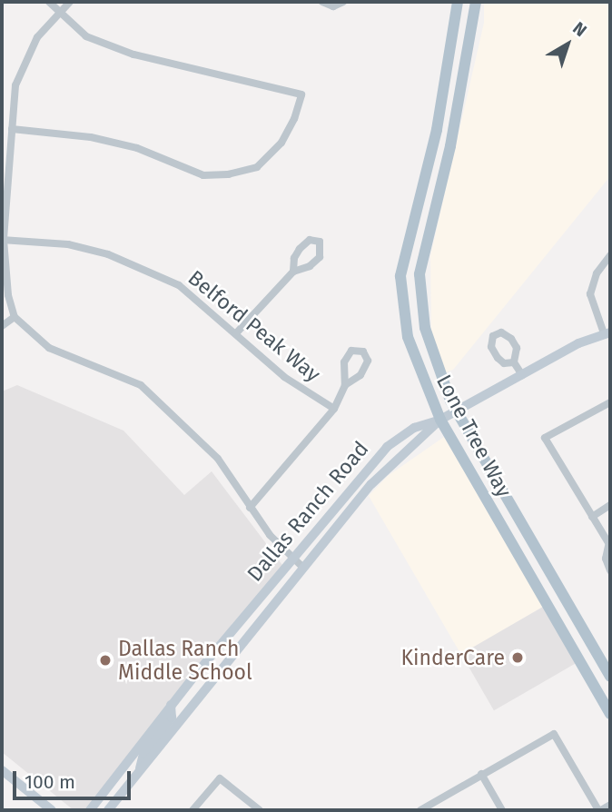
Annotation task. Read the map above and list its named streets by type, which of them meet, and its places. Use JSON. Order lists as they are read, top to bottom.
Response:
{
  "streets": {
    "main road": ["Lone Tree Way"],
    "street": ["Belford Peak Way", "Dallas Ranch Road"]
  },
  "crossings": [
    ["Lone Tree Way", "Dallas Ranch Road"]
  ],
  "places": ["KinderCare", "Dallas Ranch Middle School"],
  "scale_bar": "100 m",
  "north": "top right"
}
